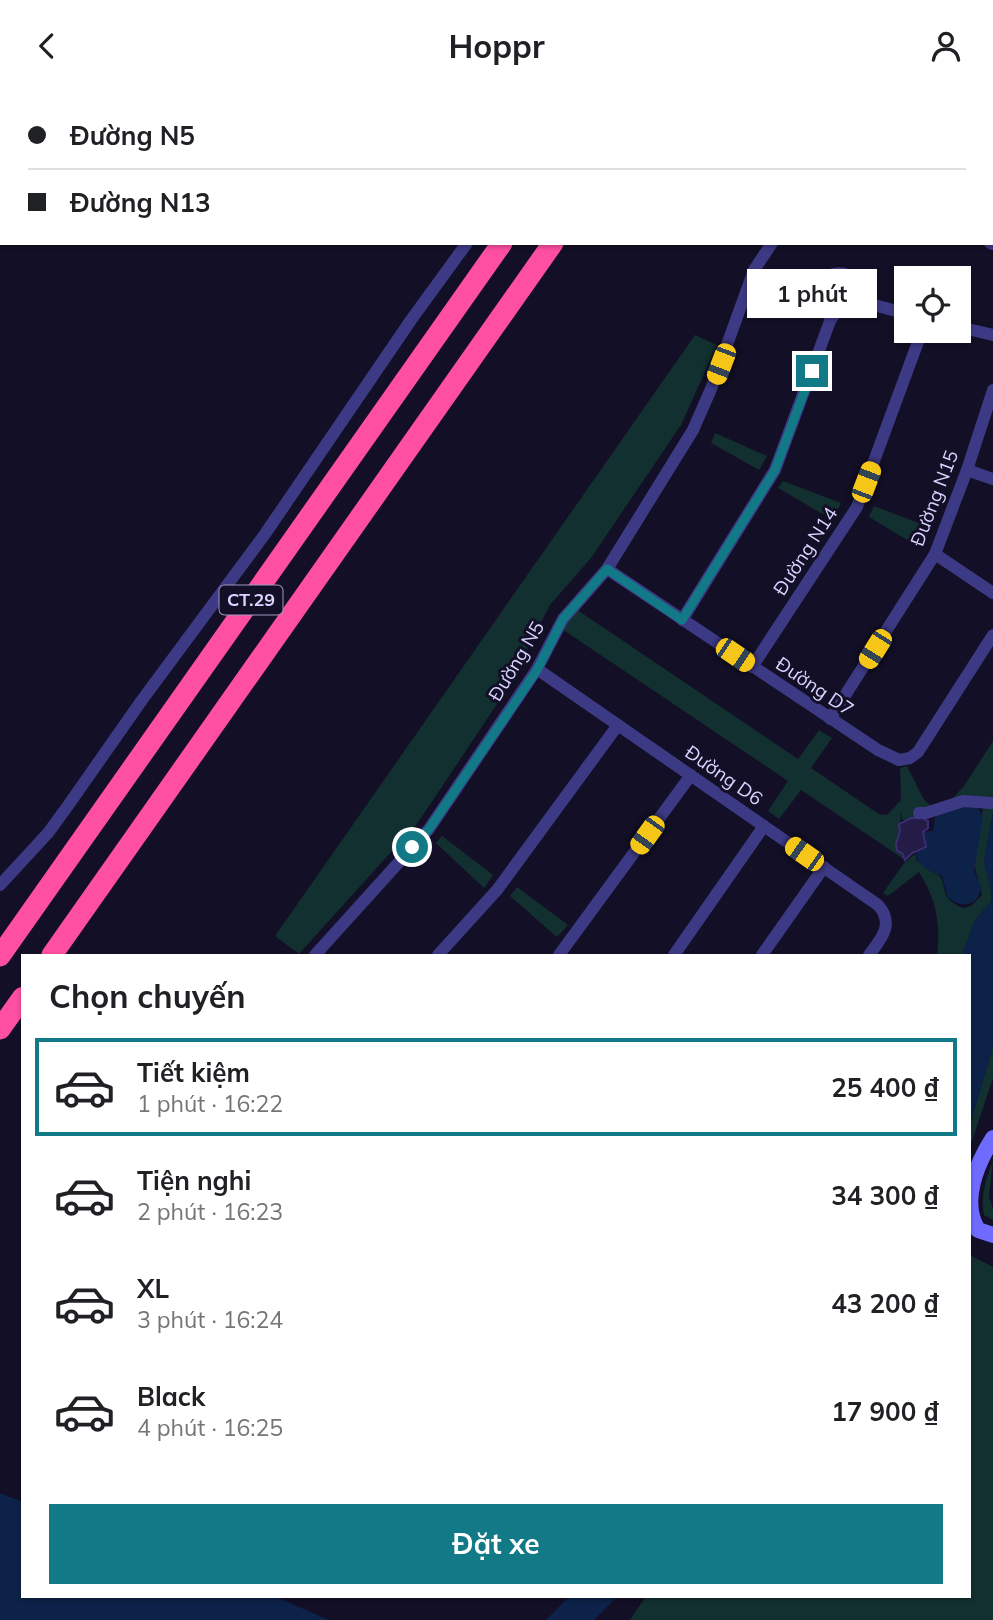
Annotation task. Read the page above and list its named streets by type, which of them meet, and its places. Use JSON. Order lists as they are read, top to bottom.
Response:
{
  "streets": {
    "highway": ["CT.29"],
    "street": [
      "Đường N15",
      "Đường N14",
      "Đường N5",
      "Đường D7",
      "Đường D6"
    ]
  },
  "crossings": [
    ["Đường N15", "Đường D7"],
    ["Đường N14", "Đường D7"],
    ["Đường N5", "Đường D7"],
    ["Đường N5", "Đường D6"]
  ],
  "page": {
    "header": "Hoppr",
    "banner": ["Đường N5", "Đường N13"],
    "bubble": "1 phút",
    "heading": "Chọn chuyến",
    "list": [
      {
        "name": "Tiết kiệm",
        "note": "1 phút · 16:22",
        "value": "25 400 ₫"
      },
      {
        "name": "Tiện nghi",
        "note": "2 phút · 16:23",
        "value": "34 300 ₫"
      },
      {
        "name": "XL",
        "note": "3 phút · 16:24",
        "value": "43 200 ₫"
      },
      {
        "name": "Black",
        "note": "4 phút · 16:25",
        "value": "17 900 ₫"
      }
    ],
    "buttons": "Đặt xe"
  }
}
